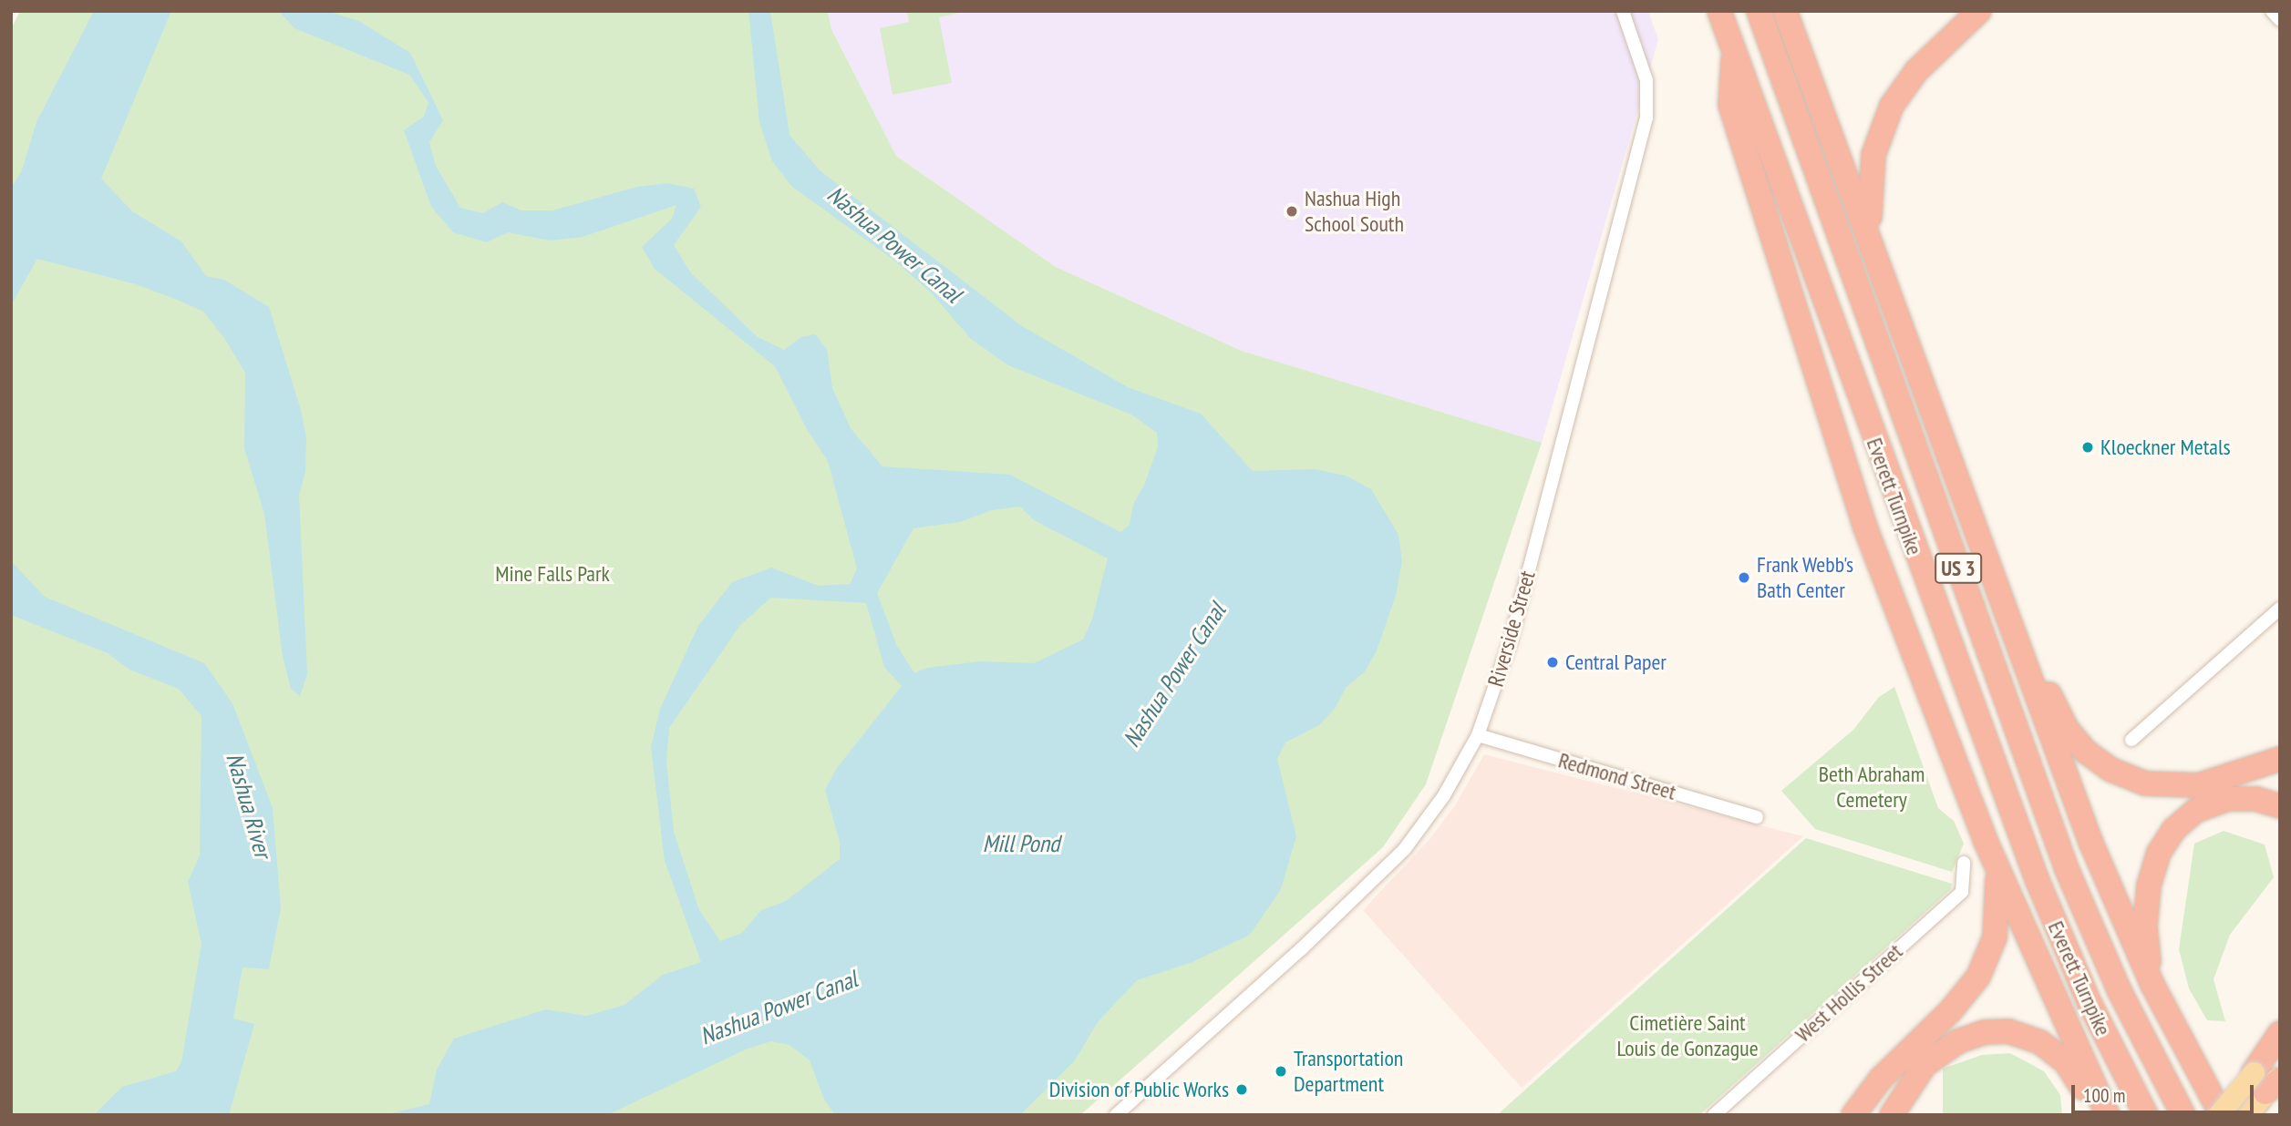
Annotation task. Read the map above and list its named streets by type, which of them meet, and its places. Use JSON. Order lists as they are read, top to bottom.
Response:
{
  "streets": {
    "highway": ["Everett Turnpike", "US 3"],
    "street": ["Riverside Street", "Redmond Street", "West Hollis Street"]
  },
  "crossings": [
    ["Riverside Street", "Redmond Street"]
  ],
  "water": ["Nashua Power Canal", "Nashua River", "Mill Pond"],
  "parks": ["Mine Falls Park", "Beth Abraham Cemetery", "Cimetière Saint Louis de Gonzague"],
  "places": [
    "Nashua High School South",
    "Kloeckner Metals",
    "Frank Webb's Bath Center",
    "Central Paper",
    "Transportation Department",
    "Division of Public Works"
  ],
  "scale_bar": "100 m"
}
